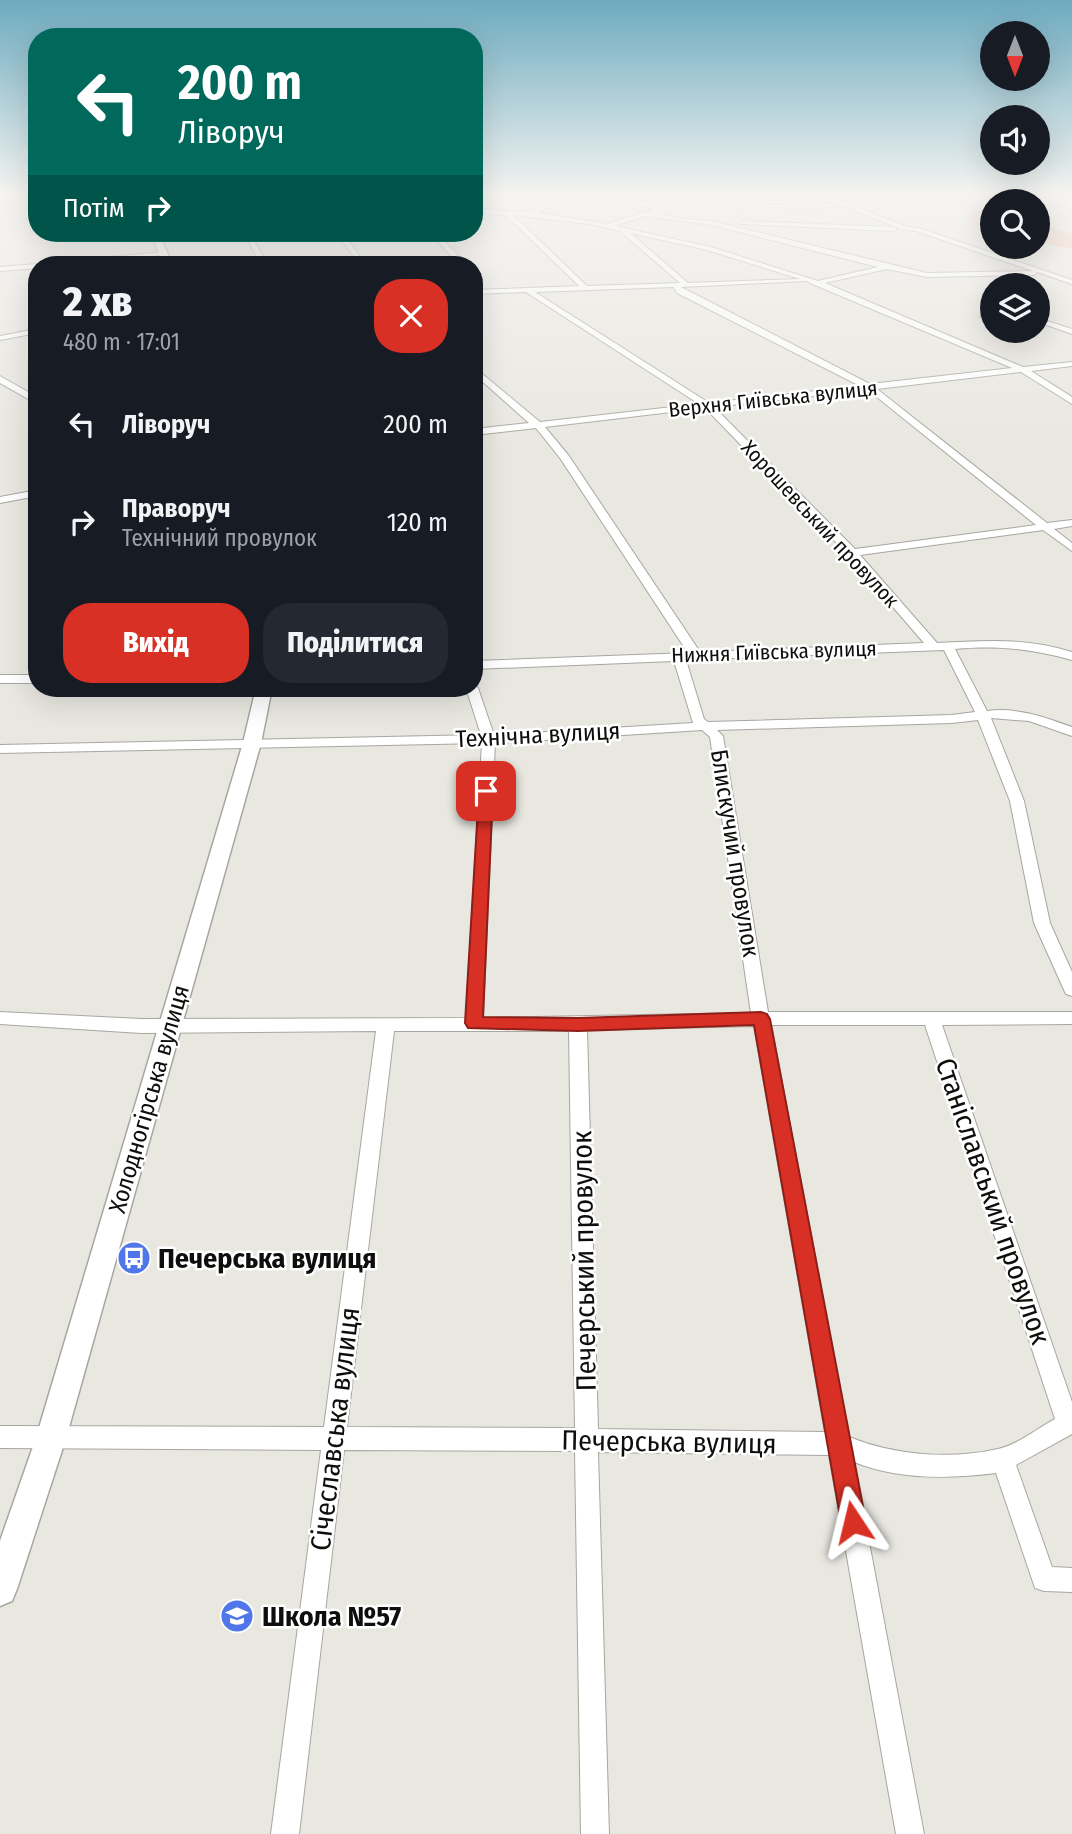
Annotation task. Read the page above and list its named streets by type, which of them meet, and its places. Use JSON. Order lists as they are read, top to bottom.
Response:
{
  "streets": {
    "main road": ["Холодногірська вулиця"],
    "street": [
      "Верхня Гиївська вулиця",
      "Хорошевський провулок",
      "Нижня Гиївська вулиця",
      "Технічна вулиця",
      "Блискучий провулок",
      "Станіславський провулок",
      "Печерський провулок",
      "Січеславська вулиця",
      "Печерська вулиця"
    ]
  },
  "crossings": [
    ["Верхня Гиївська вулиця", "Хорошевський провулок"],
    ["Хорошевський провулок", "Нижня Гиївська вулиця"],
    ["Хорошевський провулок", "Технічна вулиця"],
    ["Нижня Гиївська вулиця", "Блискучий провулок"],
    ["Технічна вулиця", "Блискучий провулок"],
    ["Технічна вулиця", "Холодногірська вулиця"],
    ["Блискучий провулок", "Печерська вулиця"],
    ["Холодногірська вулиця", "Печерська вулиця"],
    ["Станіславський провулок", "Печерська вулиця"],
    ["Печерський провулок", "Печерська вулиця"],
    ["Січеславська вулиця", "Печерська вулиця"]
  ],
  "places": {
    "bus stop": ["Печерська вулиця"],
    "school or university": ["Школа №57"]
  },
  "north": "bottom",
  "page": {
    "turn": ["200 m", "Ліворуч"],
    "then": "Потім",
    "heading": ["2 хв", "480 m · 17:01"],
    "list": [
      {
        "name": "Ліворуч",
        "value": "200 m"
      },
      {
        "name": "Праворуч",
        "note": "Технічний провулок",
        "value": "120 m"
      }
    ],
    "buttons": ["Вихід", "Поділитися"]
  }
}
